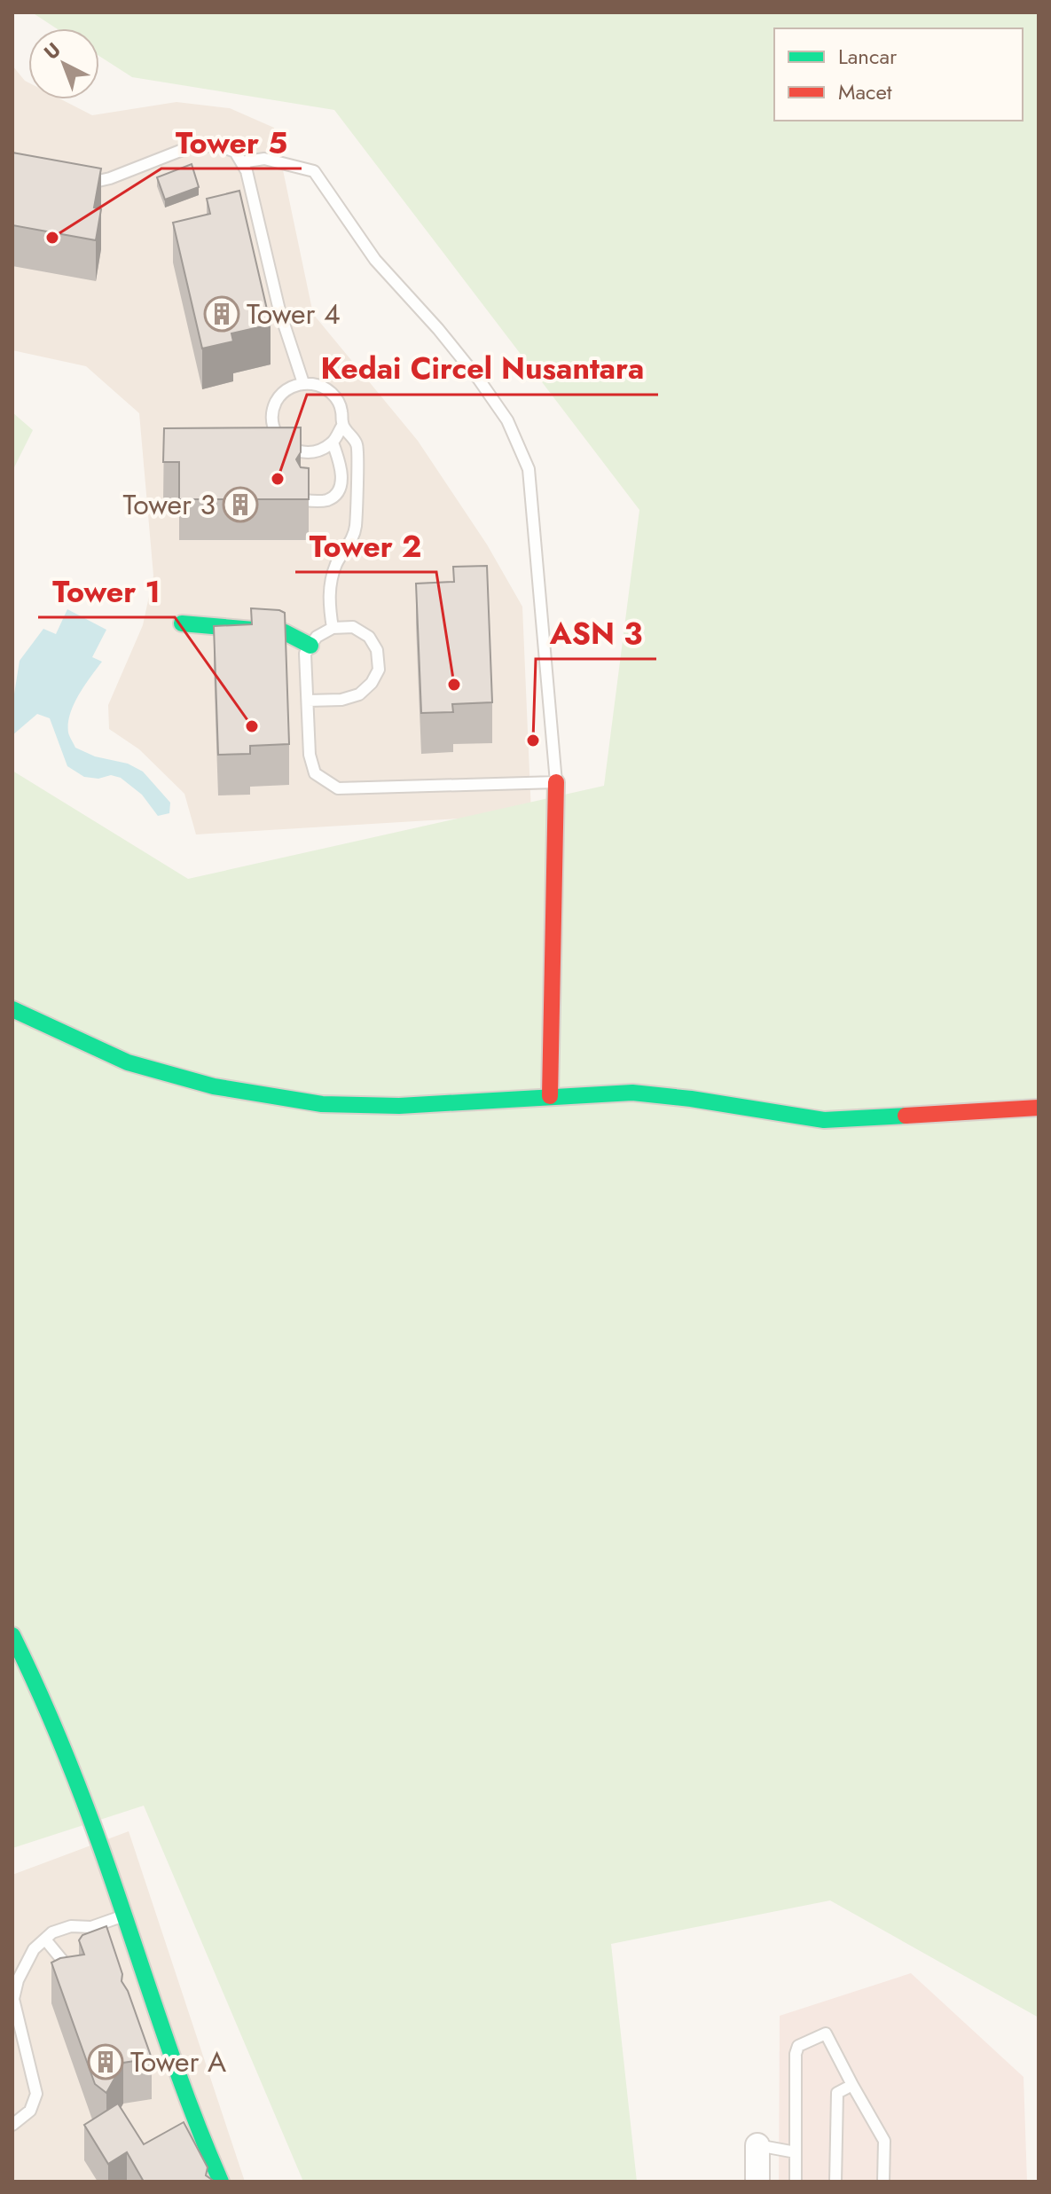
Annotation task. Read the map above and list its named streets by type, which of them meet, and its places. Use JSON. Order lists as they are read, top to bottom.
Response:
{
  "places": {
    "other": [
      "Tower 5",
      "Kedai Circel Nusantara",
      "Tower 2",
      "Tower 1",
      "ASN 3"
    ],
    "building": ["Tower 4", "Tower 3", "Tower A"]
  },
  "legend": ["Lancar", "Macet"],
  "north": "top left"
}
